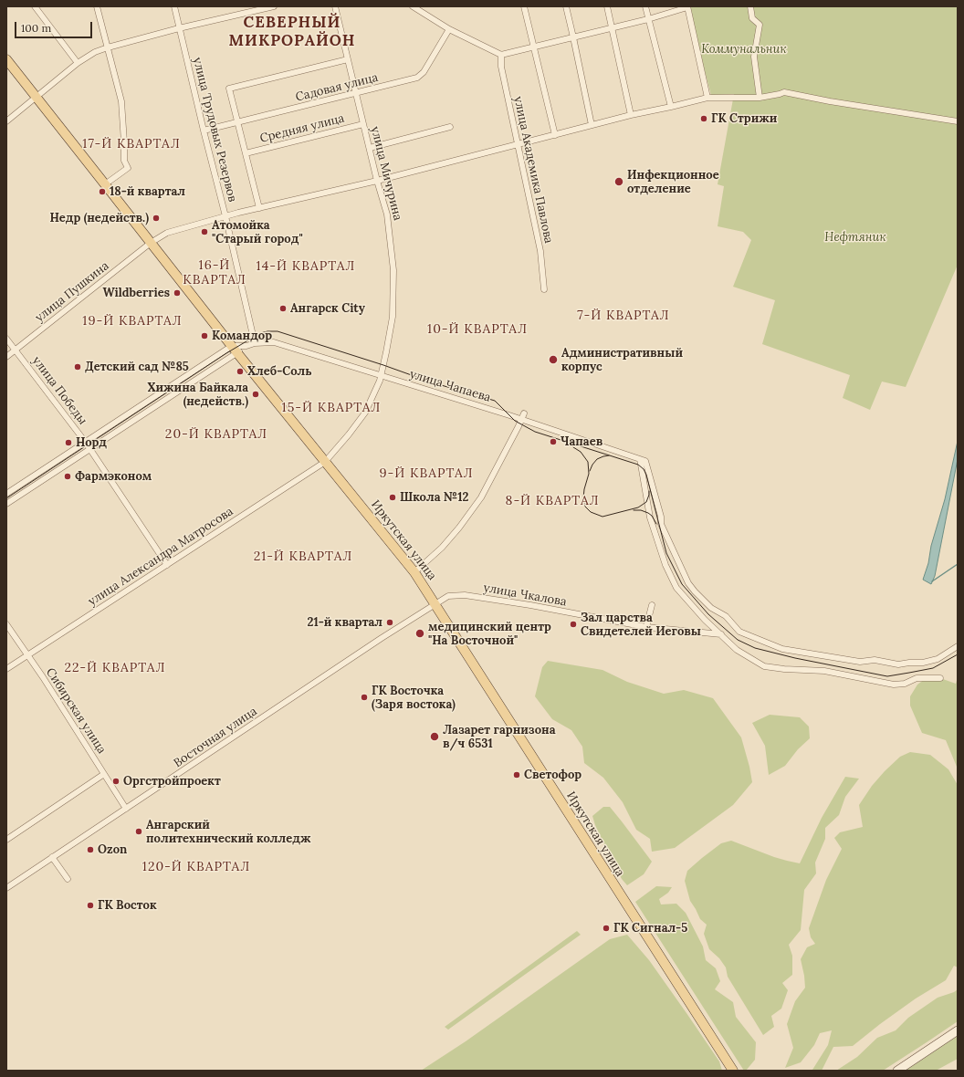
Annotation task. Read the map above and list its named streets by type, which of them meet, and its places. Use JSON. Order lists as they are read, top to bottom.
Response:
{
  "streets": {
    "main road": ["Иркутская улица"],
    "street": [
      "Садовая улица",
      "Средняя улица",
      "улица Трудовых Резервов",
      "улица Академика Павлова",
      "улица Мичурина",
      "улица Пушкина",
      "улица Чапаева",
      "улица Победы",
      "улица Александра Матросова",
      "улица Чкалова",
      "Сибирская улица",
      "Восточная улица"
    ]
  },
  "crossings": [
    ["Садовая улица", "улица Трудовых Резервов"],
    ["Садовая улица", "улица Мичурина"],
    ["Средняя улица", "улица Мичурина"],
    ["улица Трудовых Резервов", "улица Пушкина"],
    ["улица Трудовых Резервов", "улица Чапаева"],
    ["улица Академика Павлова", "улица Пушкина"],
    ["улица Мичурина", "улица Пушкина"],
    ["улица Мичурина", "улица Чапаева"],
    ["улица Мичурина", "Иркутская улица"],
    ["улица Мичурина", "улица Александра Матросова"],
    ["улица Пушкина", "улица Победы"],
    ["улица Пушкина", "Иркутская улица"],
    ["улица Победы", "улица Александра Матросова"],
    ["Иркутская улица", "улица Александра Матросова"],
    ["Иркутская улица", "улица Чкалова"],
    ["Иркутская улица", "Восточная улица"],
    ["улица Александра Матросова", "Сибирская улица"],
    ["улица Чкалова", "Восточная улица"],
    ["Сибирская улица", "Восточная улица"]
  ],
  "districts": [
    "СЕВЕРНЫЙ МИКРОРАЙОН",
    "17-Й КВАРТАЛ",
    "16-Й КВАРТАЛ",
    "14-Й КВАРТАЛ",
    "7-Й КВАРТАЛ",
    "19-Й КВАРТАЛ",
    "10-Й КВАРТАЛ",
    "15-Й КВАРТАЛ",
    "20-Й КВАРТАЛ",
    "9-Й КВАРТАЛ",
    "8-Й КВАРТАЛ",
    "21-Й КВАРТАЛ",
    "22-Й КВАРТАЛ",
    "120-Й КВАРТАЛ"
  ],
  "parks": ["Коммунальник", "Нефтяник"],
  "places": [
    "ГК Стрижи",
    "Инфекционное отделение",
    "18-й квартал",
    "Недр (недейств.)",
    "Атомойка \"Старый город\"",
    "Wildberries",
    "Ангарск City",
    "Командор",
    "Административный корпус",
    "Детский сад №85",
    "Хлеб-Соль",
    "Хижина Байкала (недейств.)",
    "Чапаев",
    "Норд",
    "Фармэконом",
    "Школа №12",
    "21-й квартал",
    "Зал царства Свидетелей Иеговы",
    "медицинский центр \"На Восточной\"",
    "ГК Восточка (Заря востока)",
    "Лазарет гарнизона в/ч 6531",
    "Светофор",
    "Оргстройпроект",
    "Ангарский политехнический колледж",
    "Ozon",
    "ГК Восток",
    "ГК Сигнал-5"
  ],
  "scale_bar": "100 m"
}
